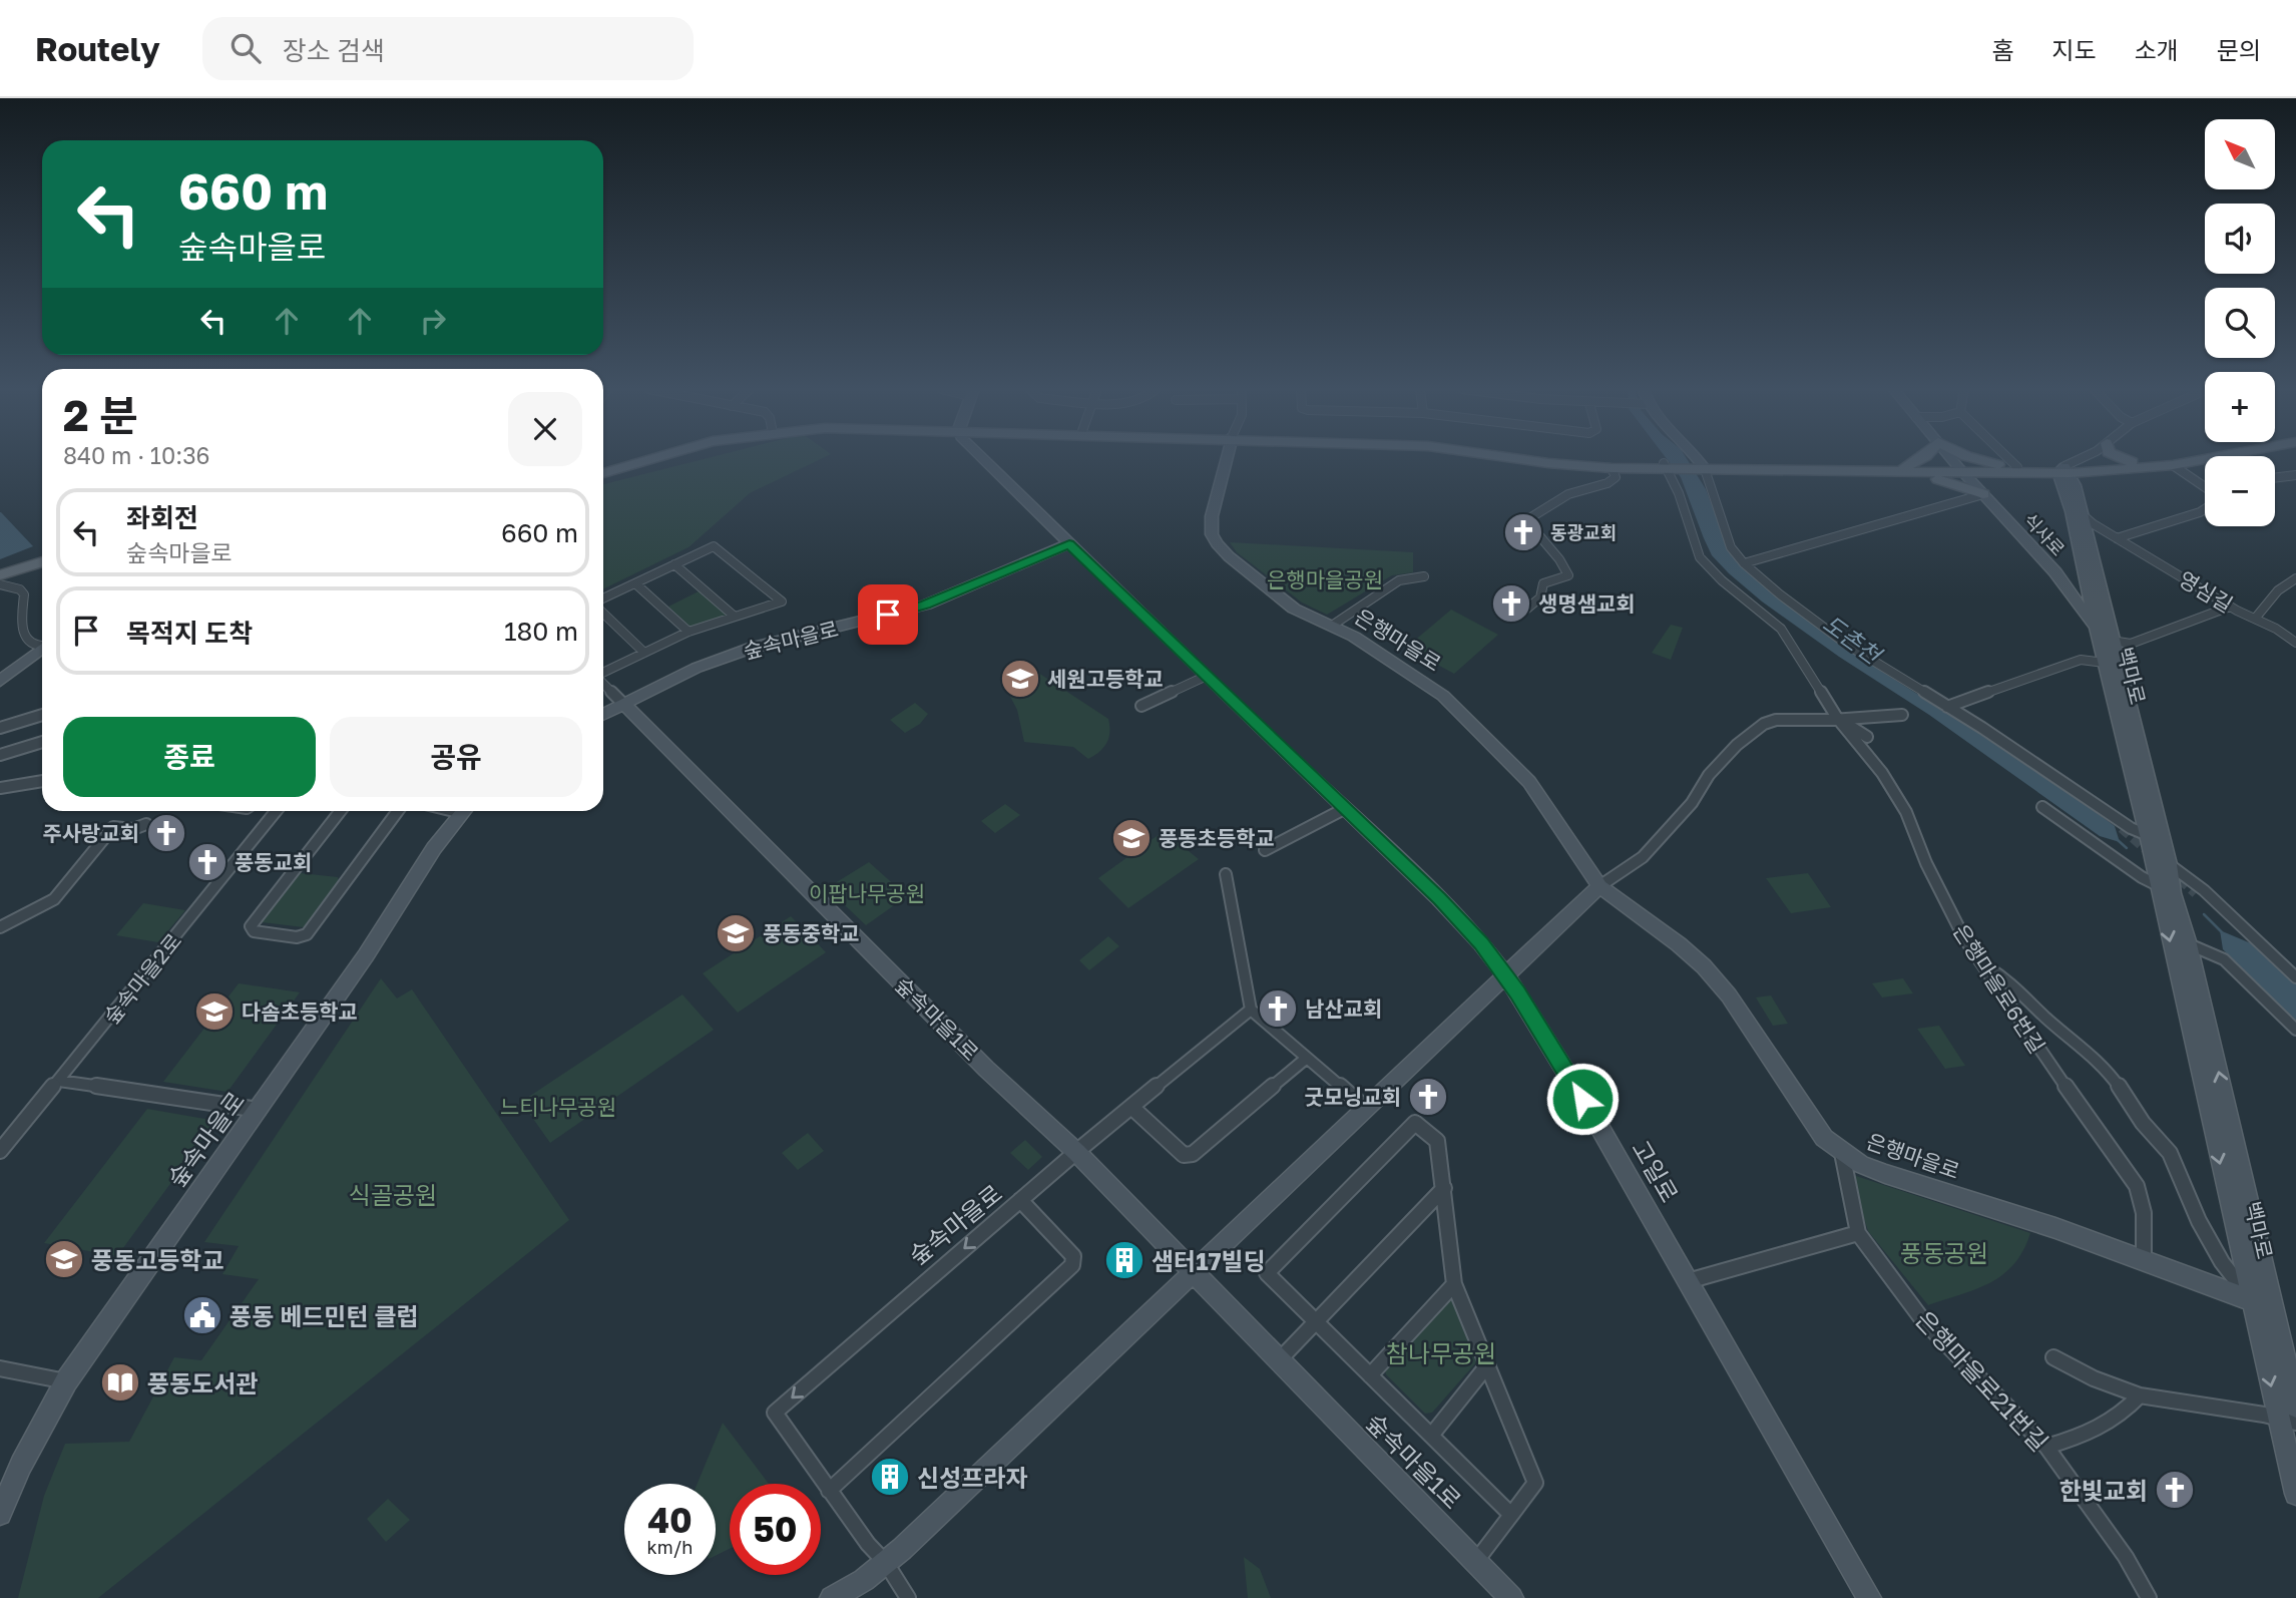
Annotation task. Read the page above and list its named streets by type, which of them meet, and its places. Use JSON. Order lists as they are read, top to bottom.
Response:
{
  "streets": {
    "main road": [
      "식사로",
      "숲속마을로",
      "은행마을로",
      "백마로",
      "숲속마을1로",
      "고일로"
    ],
    "street": [
      "영심길",
      "숲속마을2로",
      "은행마을로6번길",
      "은행마을로21번길"
    ]
  },
  "crossings": [
    ["식사로", "백마로"],
    ["영심길", "백마로"],
    ["숲속마을로", "숲속마을1로"],
    ["숲속마을로", "고일로"],
    ["은행마을로", "백마로"],
    ["은행마을로", "은행마을로6번길"],
    ["은행마을로", "은행마을로21번길"],
    ["백마로", "은행마을로6번길"]
  ],
  "water": ["도촌천"],
  "parks": [
    "은행마을공원",
    "이팝나무공원",
    "느티나무공원",
    "식골공원",
    "풍동공원",
    "참나무공원"
  ],
  "places": {
    "church": [
      "동광교회",
      "생명샘교회",
      "주사랑교회",
      "풍동교회",
      "남산교회",
      "굿모닝교회",
      "한빛교회"
    ],
    "school or university": [
      "세원고등학교",
      "풍동초등학교",
      "풍동중학교",
      "다솜초등학교",
      "풍동고등학교"
    ],
    "building": ["샘터17빌딩", "신성프라자"],
    "public building": ["풍동 베드민턴 클럽"],
    "library": ["풍동도서관"]
  },
  "north": "top left",
  "page": {
    "header": "Routely",
    "search": "장소 검색",
    "nav": [
      "홈",
      "지도",
      "소개",
      "문의"
    ],
    "map_buttons": ["+", "−"],
    "turn": ["660 m", "숲속마을로"],
    "heading": ["2 분", "840 m · 10:36"],
    "list": [
      {
        "name": "좌회전",
        "note": "숲속마을로",
        "value": "660 m"
      },
      {
        "name": "목적지 도착",
        "value": "180 m"
      }
    ],
    "buttons": ["종료", "공유"],
    "speed": "40 km/h",
    "limit": "50"
  }
}
